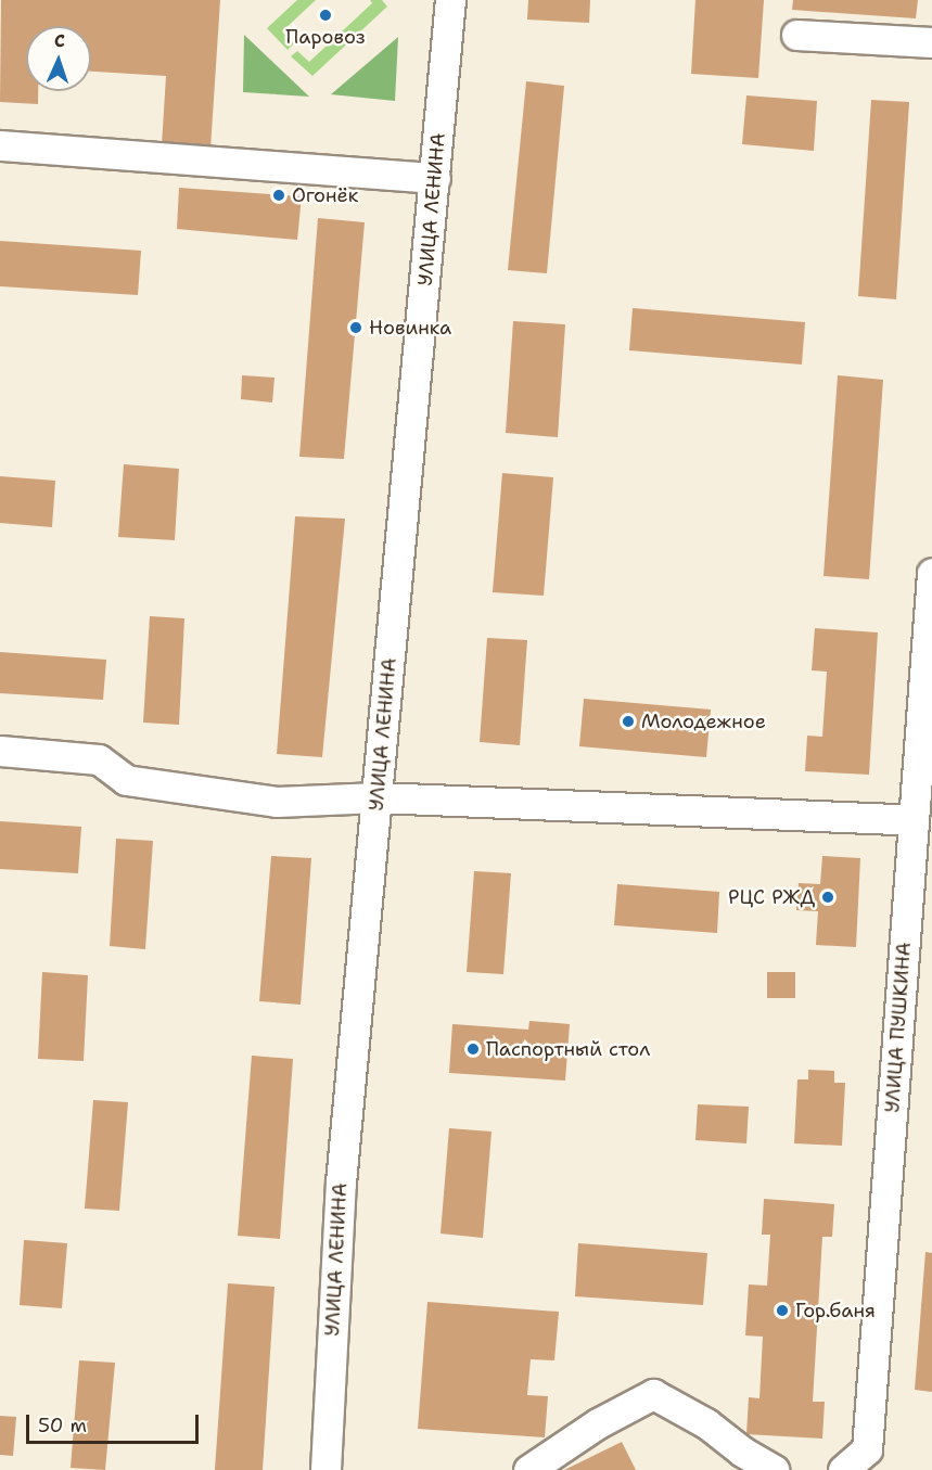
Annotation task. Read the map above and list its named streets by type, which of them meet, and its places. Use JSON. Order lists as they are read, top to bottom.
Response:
{
  "streets": {
    "street": ["УЛИЦА ЛЕНИНА", "УЛИЦА ПУШКИНА"]
  },
  "places": [
    "Паровоз",
    "Огонёк",
    "Новинка",
    "Молодежное",
    "РЦС РЖД",
    "Паспортный стол",
    "Гор.баня"
  ],
  "scale_bar": "50 m",
  "north": "top"
}
